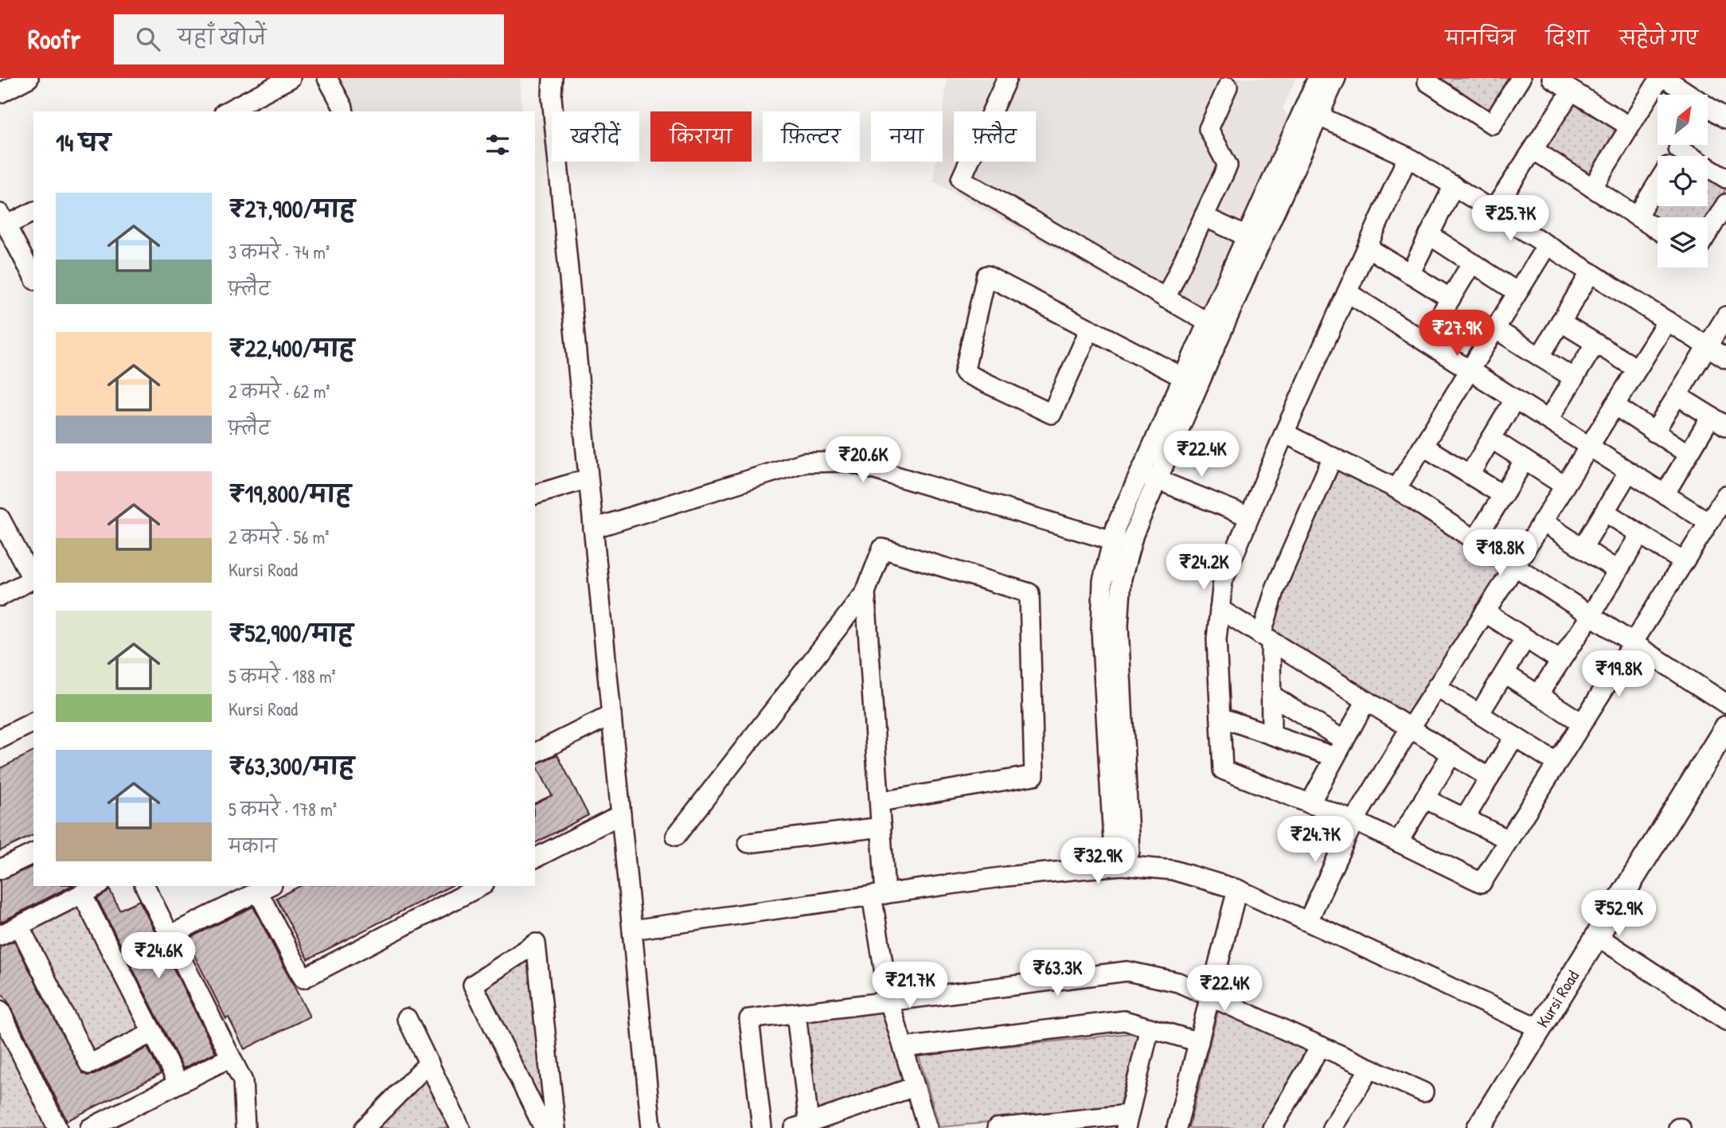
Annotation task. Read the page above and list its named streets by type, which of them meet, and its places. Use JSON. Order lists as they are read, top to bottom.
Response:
{
  "streets": {
    "main road": ["Kursi Road"]
  },
  "north": "top right",
  "page": {
    "header": "Roofr",
    "search": "यहाँ खोजें",
    "nav": ["मानचित्र", "दिशा", "सहेजे गए"],
    "chip": [
      "खरीदें",
      "किराया",
      "फ़िल्टर",
      "नया",
      "फ़्लैट"
    ],
    "heading": "14 घर",
    "list": [
      {
        "name": "₹27,900/माह",
        "note": "3 कमरे · 74 m² · फ़्लैट"
      },
      {
        "name": "₹22,400/माह",
        "note": "2 कमरे · 62 m² · फ़्लैट"
      },
      {
        "name": "₹19,800/माह",
        "note": "2 कमरे · 56 m² · Kursi Road"
      },
      {
        "name": "₹52,900/माह",
        "note": "5 कमरे · 188 m² · Kursi Road"
      },
      {
        "name": "₹63,300/माह",
        "note": "5 कमरे · 178 m² · मकान"
      }
    ],
    "price": [
      "₹25.7K",
      "₹27.9K",
      "₹22.4K",
      "₹20.6K",
      "₹18.8K",
      "₹24.2K",
      "₹19.8K",
      "₹24.7K",
      "₹32.9K",
      "₹52.9K",
      "₹24.6K",
      "₹63.3K",
      "₹21.7K",
      "₹22.4K"
    ]
  }
}
